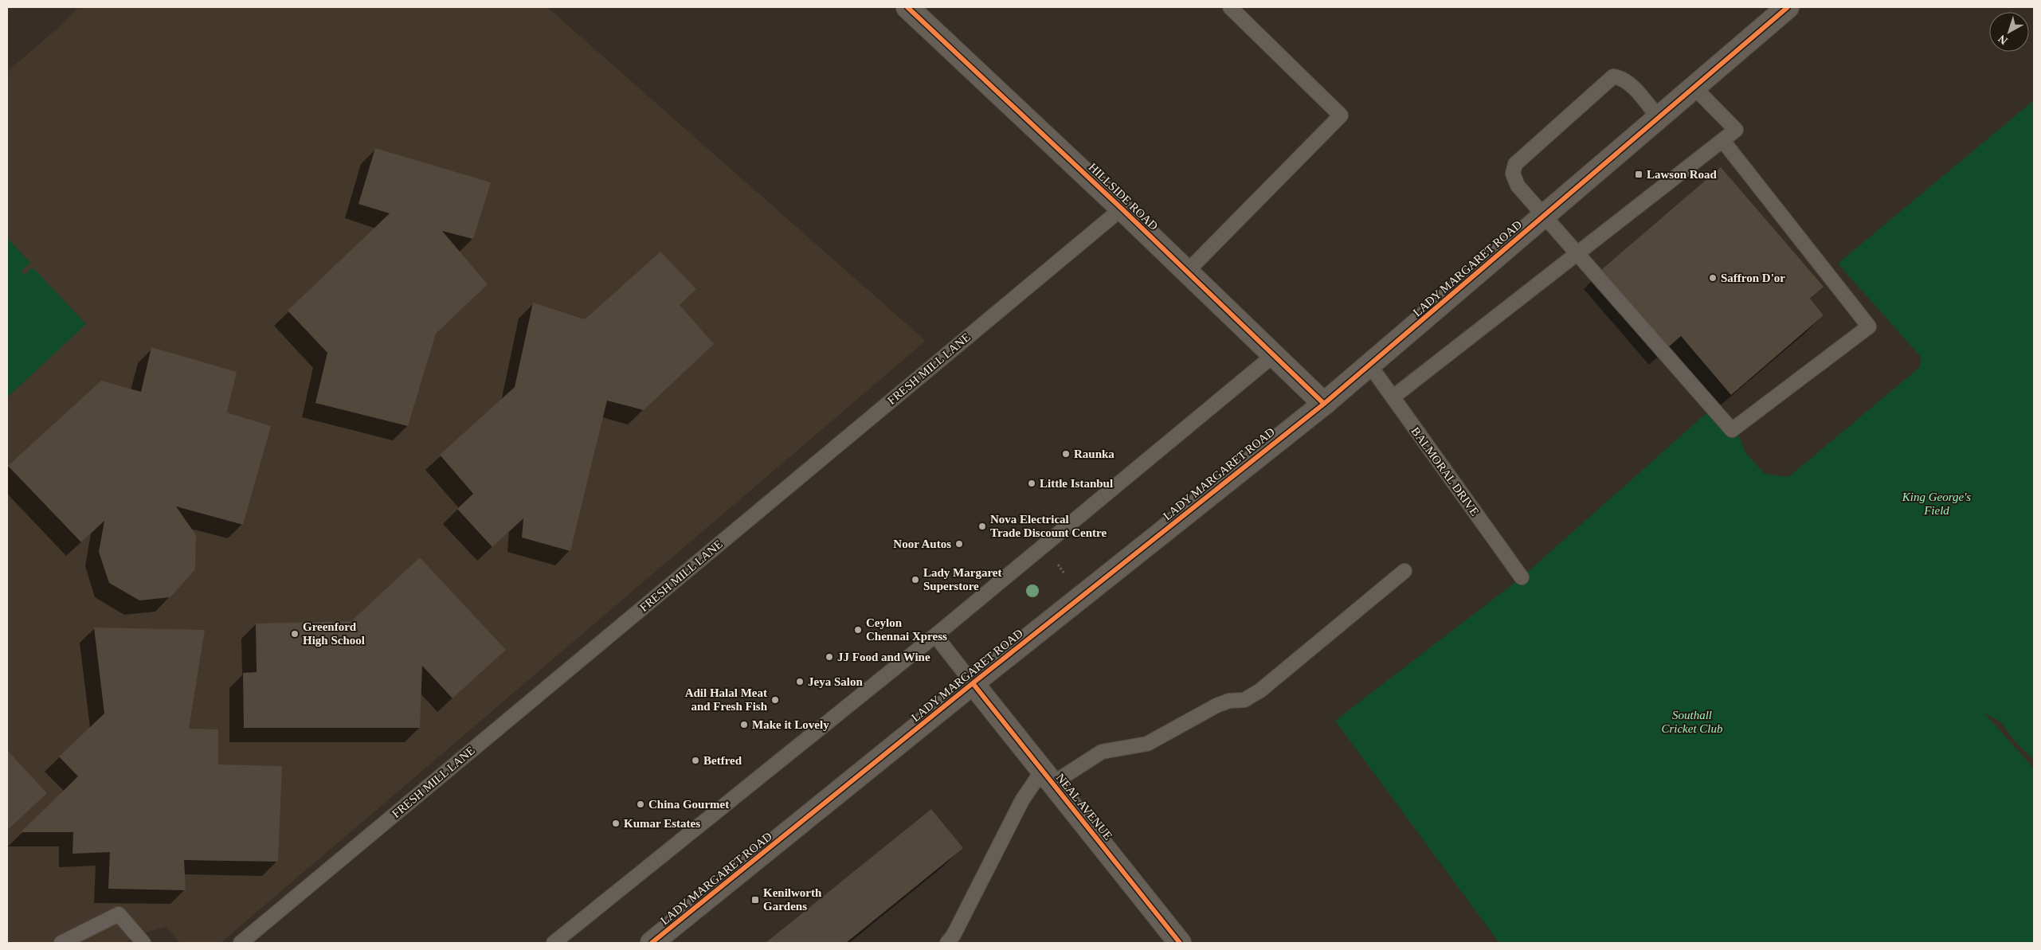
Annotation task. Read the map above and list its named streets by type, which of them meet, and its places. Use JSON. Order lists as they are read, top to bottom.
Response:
{
  "streets": {
    "street": ["HILLSIDE ROAD", "LADY MARGARET ROAD", "NEAL AVENUE"],
    "lane": ["FRESH MILL LANE", "BALMORAL DRIVE"]
  },
  "crossings": [
    ["HILLSIDE ROAD", "LADY MARGARET ROAD"],
    ["HILLSIDE ROAD", "FRESH MILL LANE"],
    ["LADY MARGARET ROAD", "BALMORAL DRIVE"],
    ["LADY MARGARET ROAD", "NEAL AVENUE"]
  ],
  "parks": ["King George's Field", "Southall Cricket Club"],
  "places": {
    "transit": ["Lawson Road", "Kenilworth Gardens"],
    "other": [
      "Saffron D'or",
      "Raunka",
      "Little Istanbul",
      "Nova Electrical Trade Discount Centre",
      "Noor Autos",
      "Lady Margaret Superstore",
      "Ceylon Chennai Xpress",
      "Greenford High School",
      "JJ Food and Wine",
      "Jeya Salon",
      "Adil Halal Meat and Fresh Fish",
      "Make it Lovely",
      "Betfred",
      "China Gourmet",
      "Kumar Estates"
    ]
  },
  "north": "bottom left"
}
